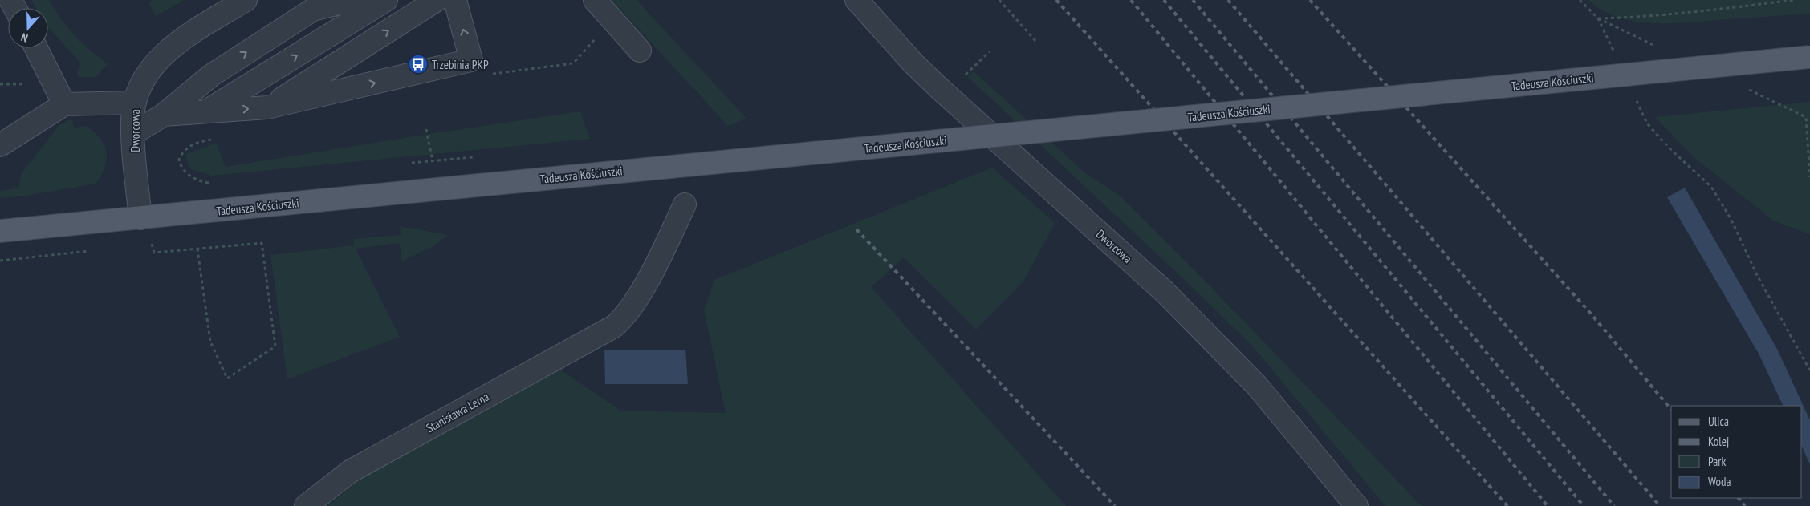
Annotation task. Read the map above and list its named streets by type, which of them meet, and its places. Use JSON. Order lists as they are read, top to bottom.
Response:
{
  "streets": {
    "main road": ["Tadeusza Kościuszki"],
    "street": ["Dworcowa", "Stanisława Lema"]
  },
  "crossings": [
    ["Tadeusza Kościuszki", "Dworcowa"]
  ],
  "places": {
    "bus stop": ["Trzebinia PKP"]
  },
  "legend": [
    "Ulica",
    "Kolej",
    "Park",
    "Woda"
  ],
  "north": "bottom"
}
